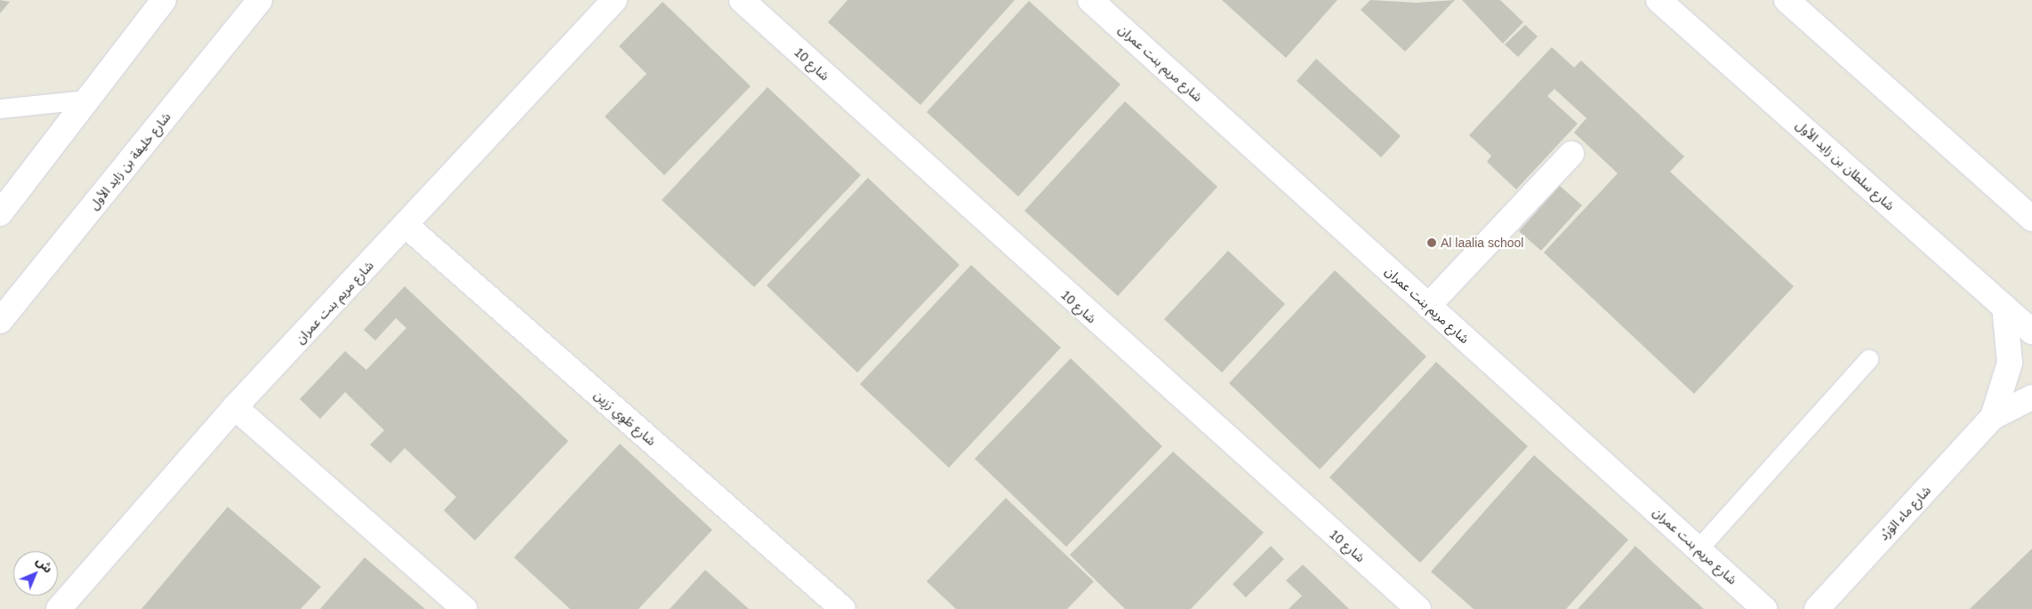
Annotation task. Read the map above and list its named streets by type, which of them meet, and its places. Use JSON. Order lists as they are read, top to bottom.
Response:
{
  "streets": {
    "street": [
      "شارع مريم بنت عمران",
      "شارع 10",
      "شارع خليفة بن زايد الأول",
      "شارع سلطان بن زايد الأول",
      "شارع طَوِي رَزِين",
      "شارع ماء الوَرْد"
    ]
  },
  "crossings": [
    ["شارع مريم بنت عمران", "شارع طَوِي رَزِين"],
    ["شارع سلطان بن زايد الأول", "شارع ماء الوَرْد"]
  ],
  "places": ["Al laalia school"],
  "north": "top right"
}
